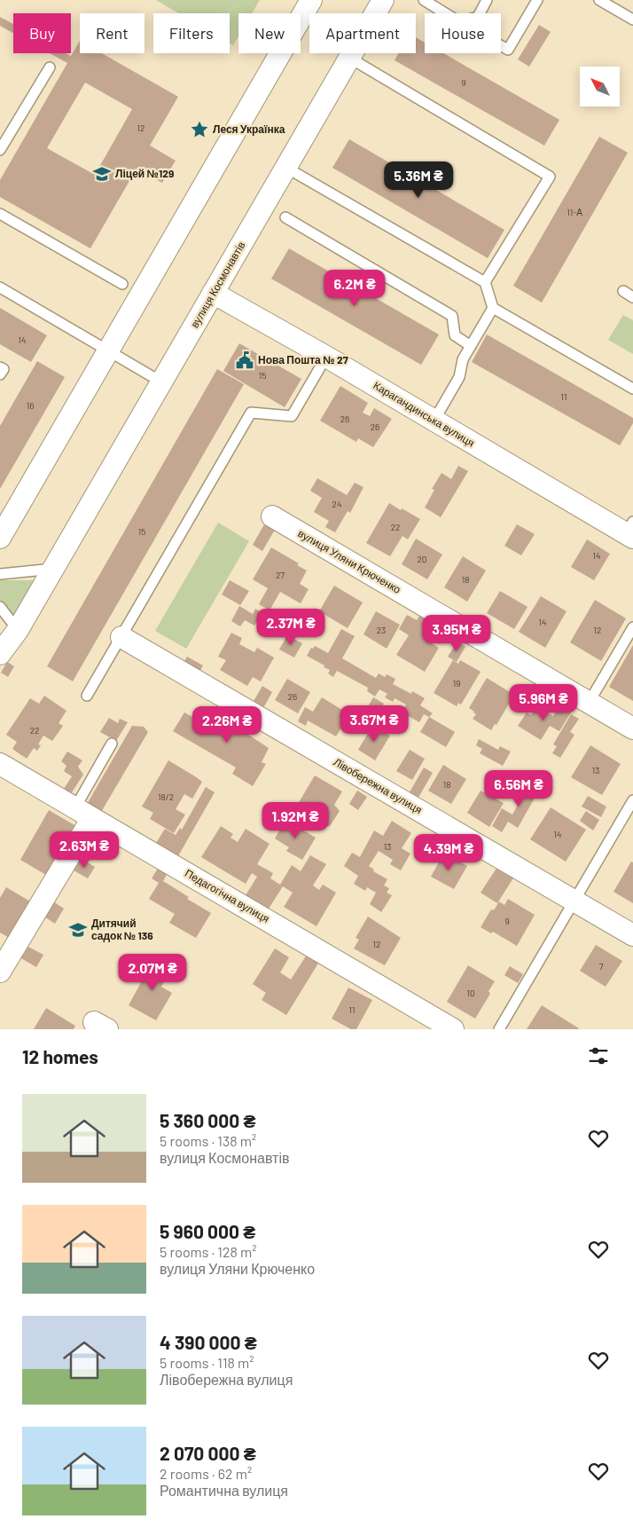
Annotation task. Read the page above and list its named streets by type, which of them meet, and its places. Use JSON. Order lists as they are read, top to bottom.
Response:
{
  "streets": {
    "street": [
      "вулиця Космонавтів",
      "Карагандинська вулиця",
      "вулиця Уляни Крюченко",
      "Лівобережна вулиця",
      "Педагогічна вулиця"
    ]
  },
  "crossings": [
    ["вулиця Космонавтів", "Карагандинська вулиця"]
  ],
  "places": {
    "place": ["Леся Українка"],
    "school or university": ["Ліцей №129", "Дитячий садок № 136"],
    "public building": ["Нова Пошта № 27"]
  },
  "house_numbers": [
    "9",
    "12",
    "11-А",
    "14",
    "15",
    "11",
    "16",
    "26",
    "26",
    "24",
    "22",
    "15",
    "14",
    "20",
    "27",
    "18",
    "14",
    "23",
    "12",
    "19",
    "26",
    "22",
    "13",
    "18",
    "18/2",
    "14",
    "13",
    "9",
    "12",
    "7",
    "10",
    "11"
  ],
  "north": "top left",
  "page": {
    "chip": [
      "Buy",
      "Rent",
      "Filters",
      "New",
      "Apartment",
      "House"
    ],
    "price": [
      "5.36M ₴",
      "6.2M ₴",
      "2.37M ₴",
      "3.95M ₴",
      "5.96M ₴",
      "3.67M ₴",
      "2.26M ₴",
      "6.56M ₴",
      "1.92M ₴",
      "2.63M ₴",
      "4.39M ₴",
      "2.07M ₴"
    ],
    "heading": "12 homes",
    "list": [
      {
        "name": "5 360 000 ₴",
        "note": "5 rooms · 138 m² · вулиця Космонавтів"
      },
      {
        "name": "5 960 000 ₴",
        "note": "5 rooms · 128 m² · вулиця Уляни Крюченко"
      },
      {
        "name": "4 390 000 ₴",
        "note": "5 rooms · 118 m² · Лівобережна вулиця"
      },
      {
        "name": "2 070 000 ₴",
        "note": "2 rooms · 62 m² · Романтична вулиця"
      }
    ]
  }
}
